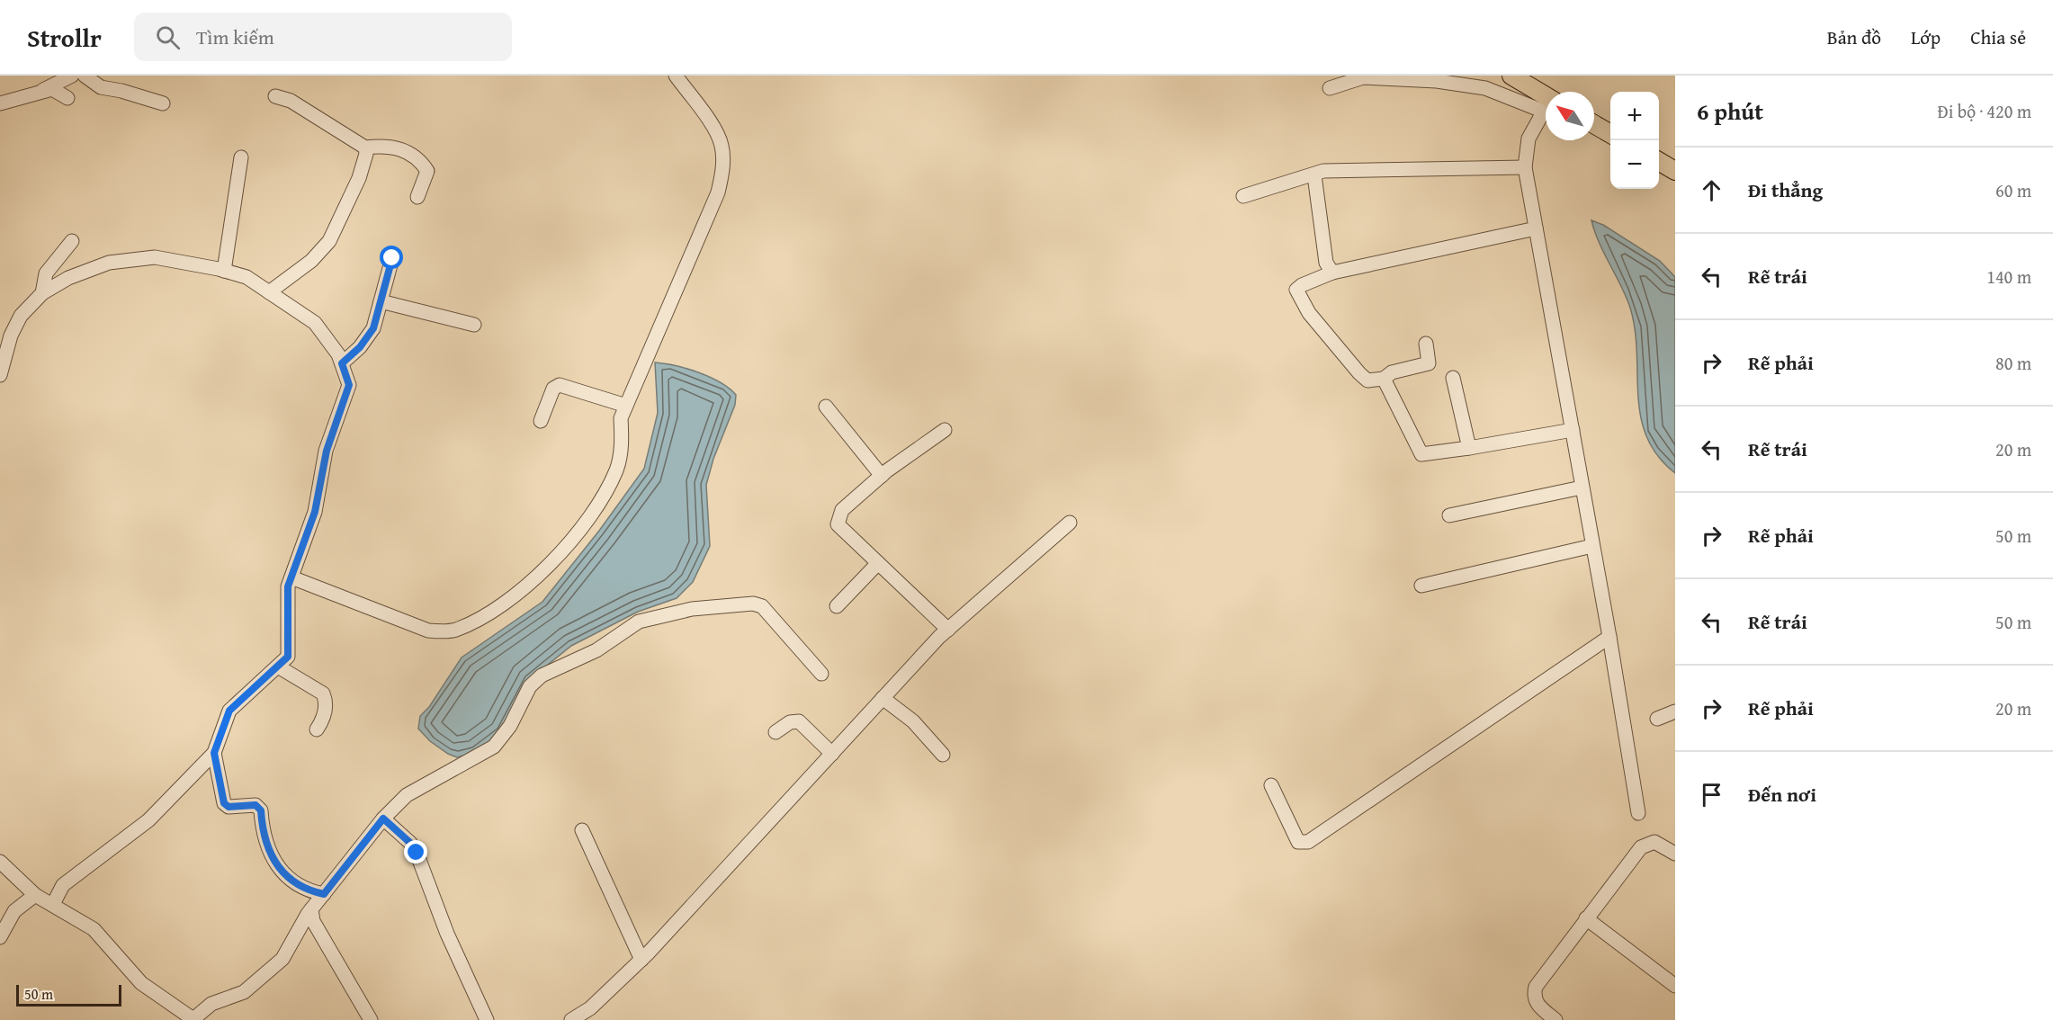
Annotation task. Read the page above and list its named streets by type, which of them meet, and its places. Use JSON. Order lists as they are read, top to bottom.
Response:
{
  "scale_bar": "50 m",
  "north": "top left",
  "page": {
    "header": "Strollr",
    "search": "Tìm kiếm",
    "nav": ["Bản đồ", "Lớp", "Chia sẻ"],
    "heading": ["6 phút", "Đi bộ · 420 m"],
    "map_buttons": ["+", "−"],
    "list": [
      ["Đi thẳng", "60 m"],
      ["Rẽ trái", "140 m"],
      ["Rẽ phải", "80 m"],
      ["Rẽ trái", "20 m"],
      ["Rẽ phải", "50 m"],
      ["Rẽ trái", "50 m"],
      ["Rẽ phải", "20 m"],
      "Đến nơi"
    ],
    "scale": "50 m"
  }
}
